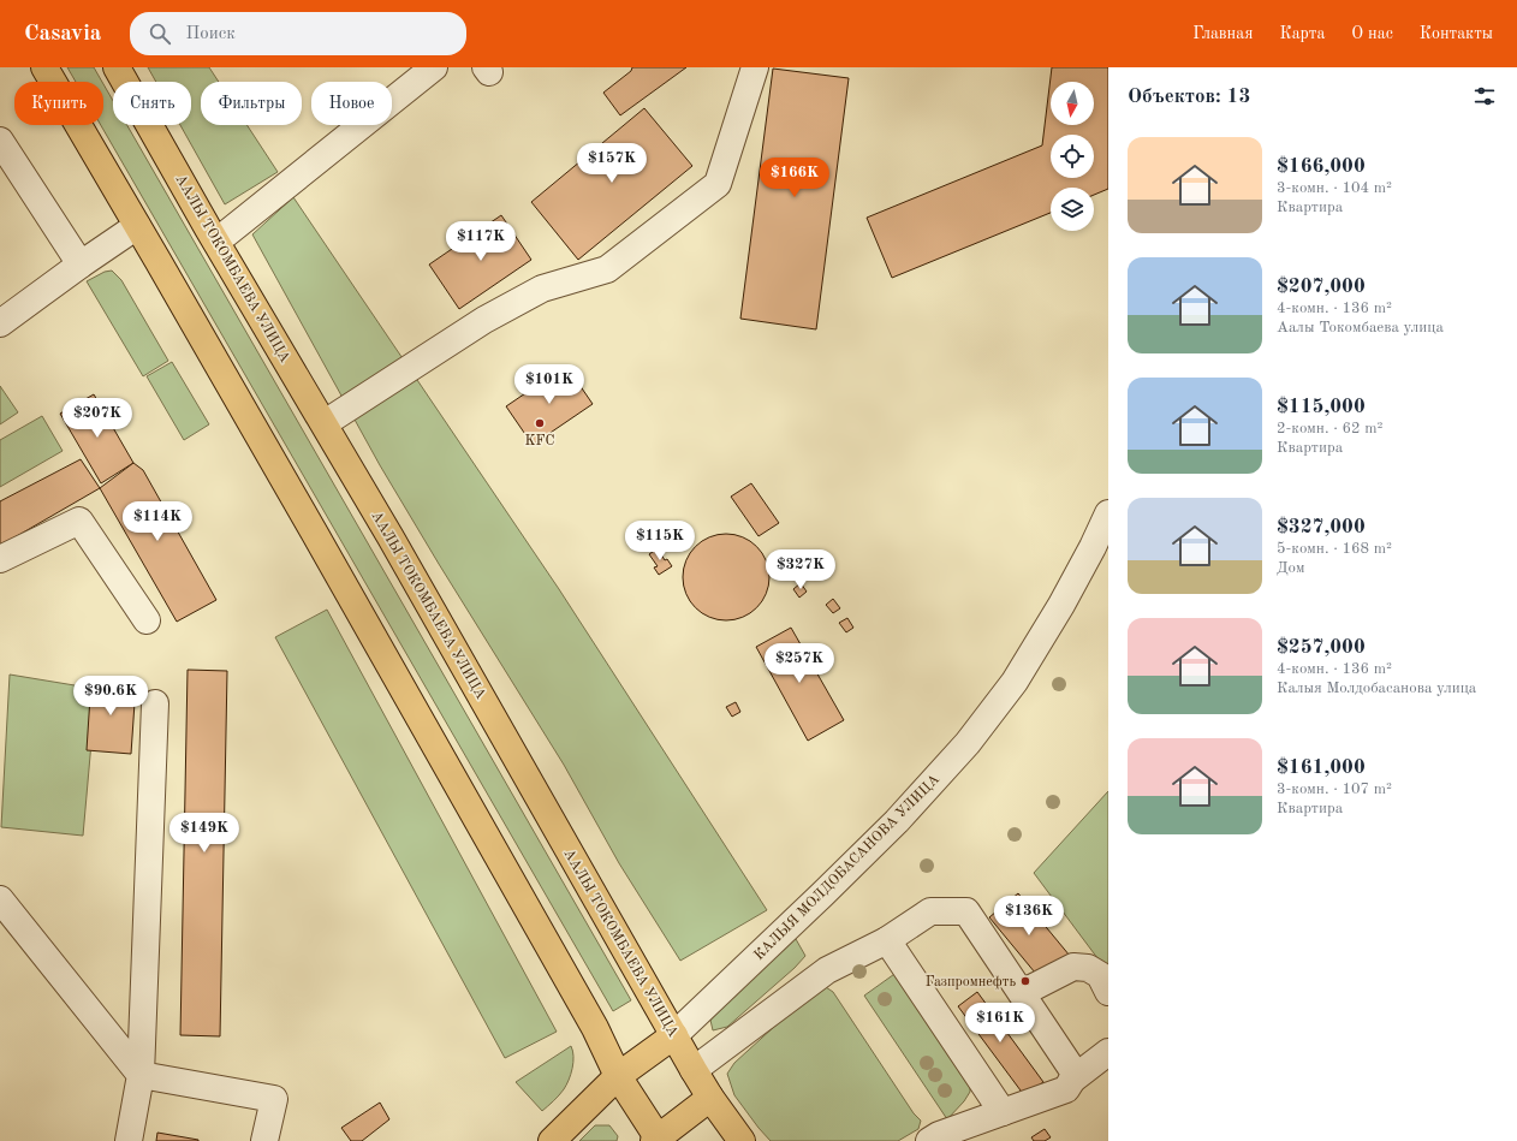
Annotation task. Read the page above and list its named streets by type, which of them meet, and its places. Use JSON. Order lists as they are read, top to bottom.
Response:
{
  "streets": {
    "main road": ["ААЛЫ ТОКОМБАЕВА УЛИЦА"],
    "street": ["КАЛЫЯ МОЛДОБАСАНОВА УЛИЦА"]
  },
  "crossings": [
    ["ААЛЫ ТОКОМБАЕВА УЛИЦА", "КАЛЫЯ МОЛДОБАСАНОВА УЛИЦА"]
  ],
  "places": ["KFC", "Газпромнефть"],
  "north": "bottom",
  "page": {
    "header": "Casavia",
    "search": "Поиск",
    "nav": [
      "Главная",
      "Карта",
      "О нас",
      "Контакты"
    ],
    "heading": "Объектов: 13",
    "chip": [
      "Купить",
      "Снять",
      "Фильтры",
      "Новое"
    ],
    "list": [
      {
        "name": "$166,000",
        "note": "3-комн. · 104 m² · Квартира"
      },
      {
        "name": "$207,000",
        "note": "4-комн. · 136 m² · Аалы Токомбаева улица"
      },
      {
        "name": "$115,000",
        "note": "2-комн. · 62 m² · Квартира"
      },
      {
        "name": "$327,000",
        "note": "5-комн. · 168 m² · Дом"
      },
      {
        "name": "$257,000",
        "note": "4-комн. · 136 m² · Калыя Молдобасанова улица"
      },
      {
        "name": "$161,000",
        "note": "3-комн. · 107 m² · Квартира"
      }
    ],
    "price": [
      "$157K",
      "$166K",
      "$117K",
      "$101K",
      "$207K",
      "$114K",
      "$115K",
      "$327K",
      "$257K",
      "$90.6K",
      "$149K",
      "$136K",
      "$161K"
    ]
  }
}
